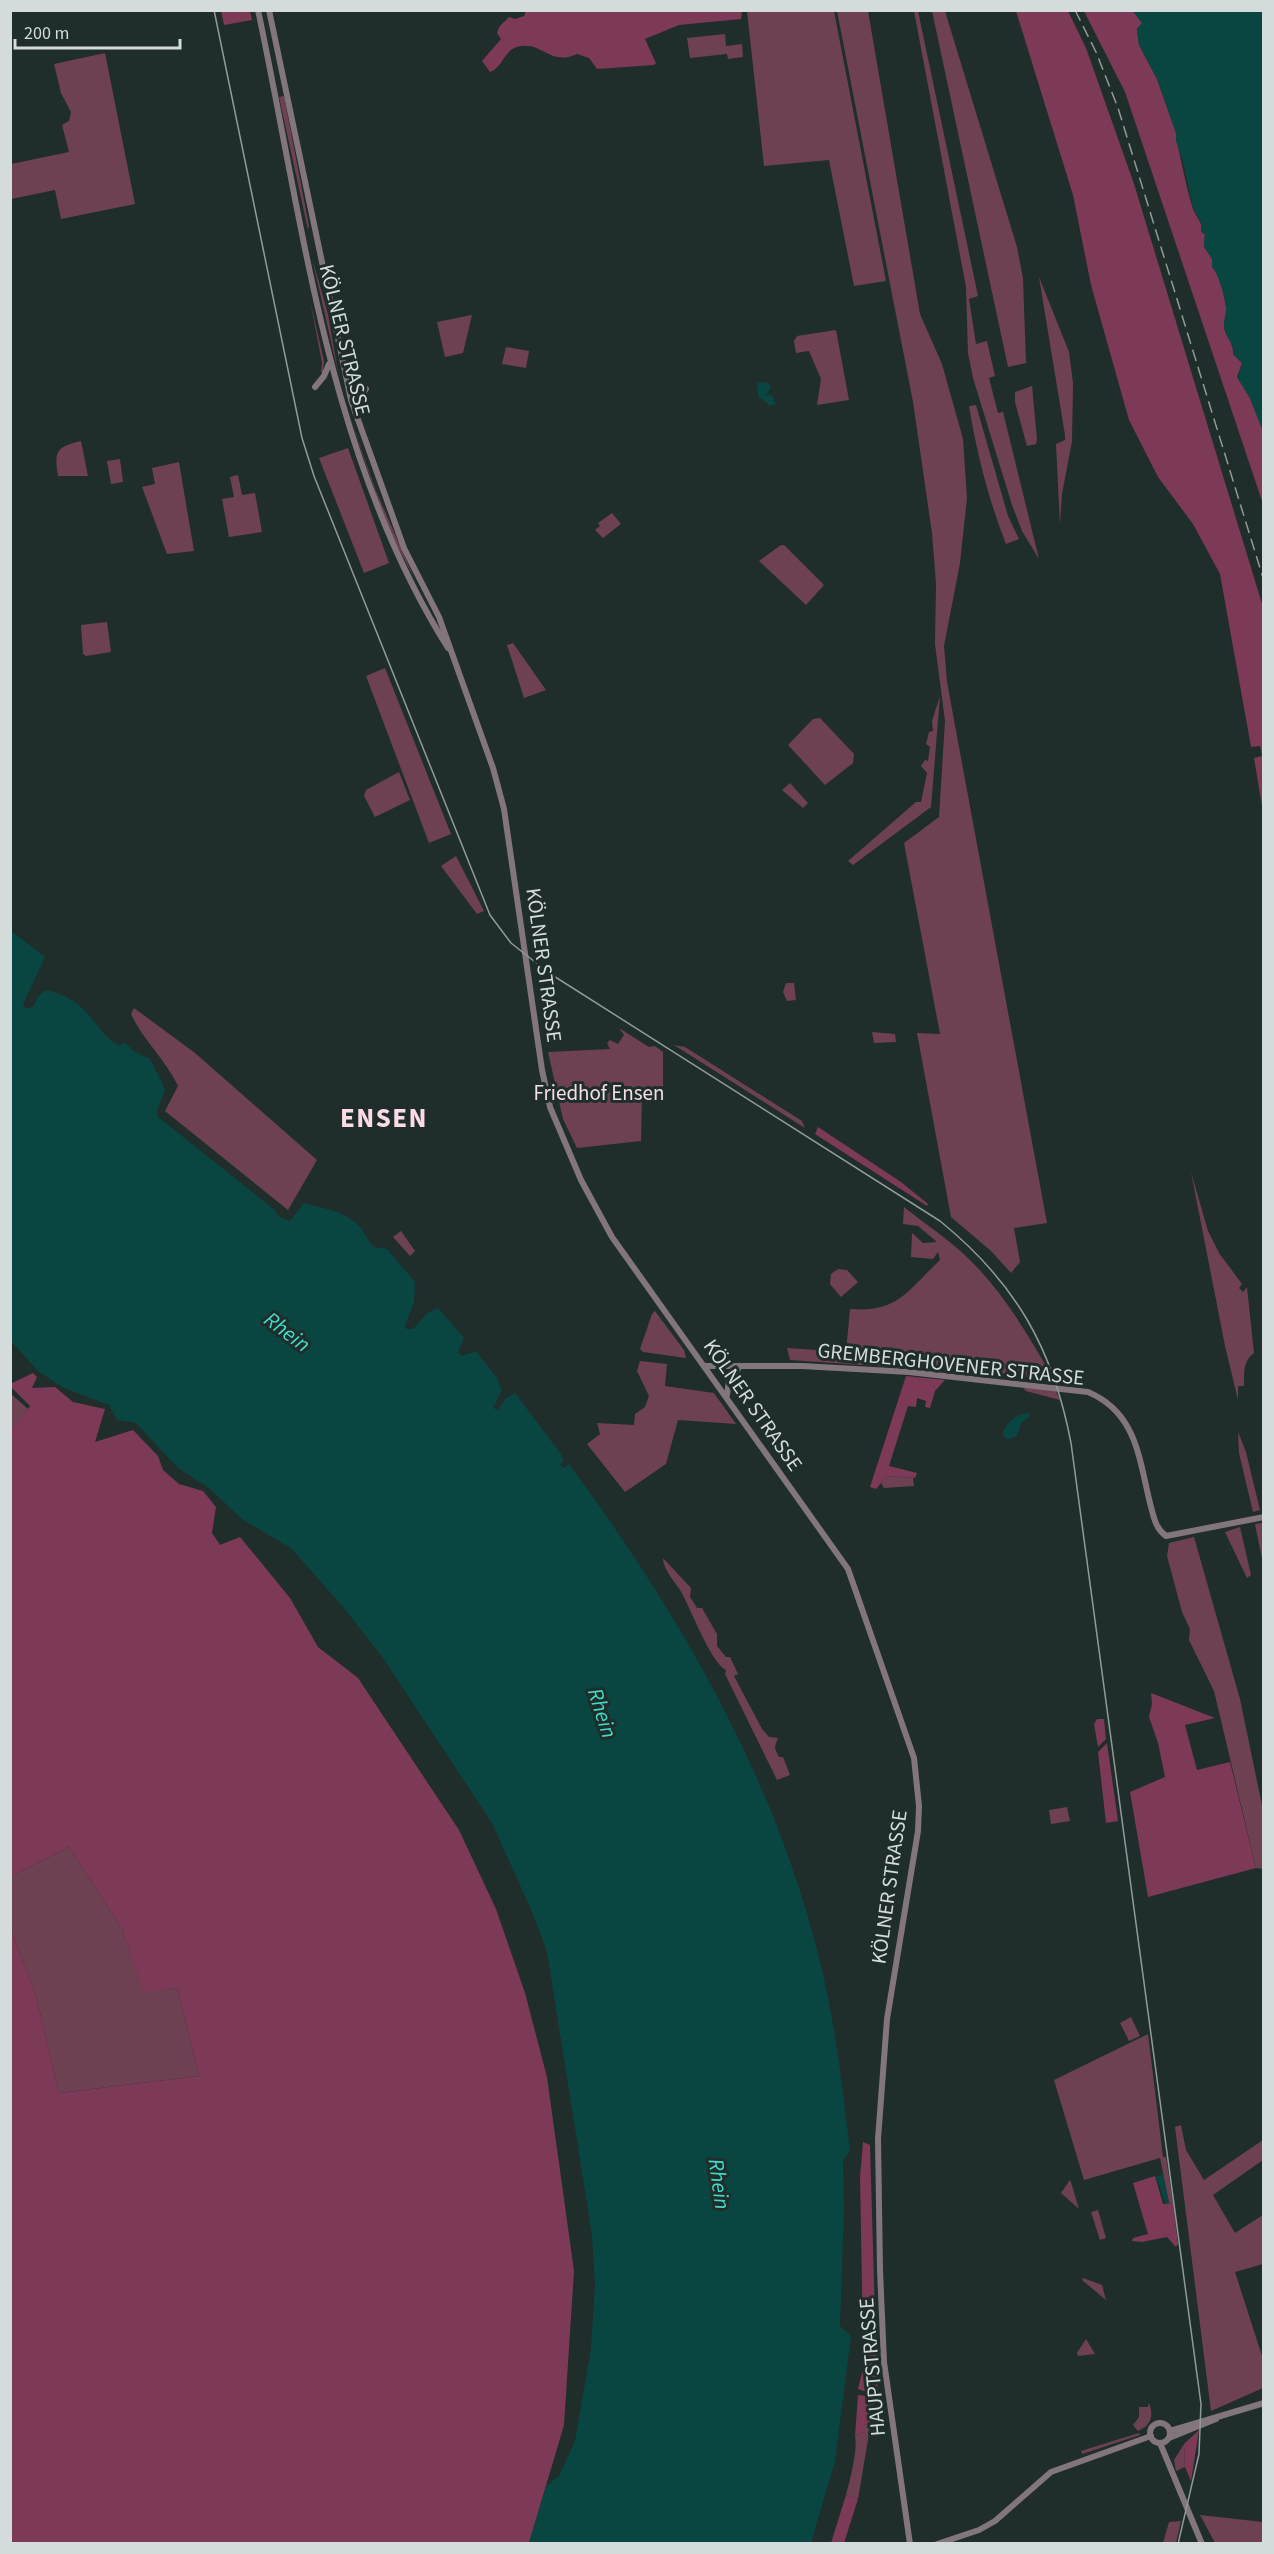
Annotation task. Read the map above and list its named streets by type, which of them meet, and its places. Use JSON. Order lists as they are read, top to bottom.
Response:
{
  "streets": {
    "main road": ["KÖLNER STRASSE", "GREMBERGHOVENER STRASSE", "HAUPTSTRASSE"]
  },
  "crossings": [
    ["KÖLNER STRASSE", "GREMBERGHOVENER STRASSE"],
    ["KÖLNER STRASSE", "HAUPTSTRASSE"]
  ],
  "districts": ["ENSEN"],
  "water": ["Rhein"],
  "parks": ["Friedhof Ensen"],
  "scale_bar": "200 m"
}
